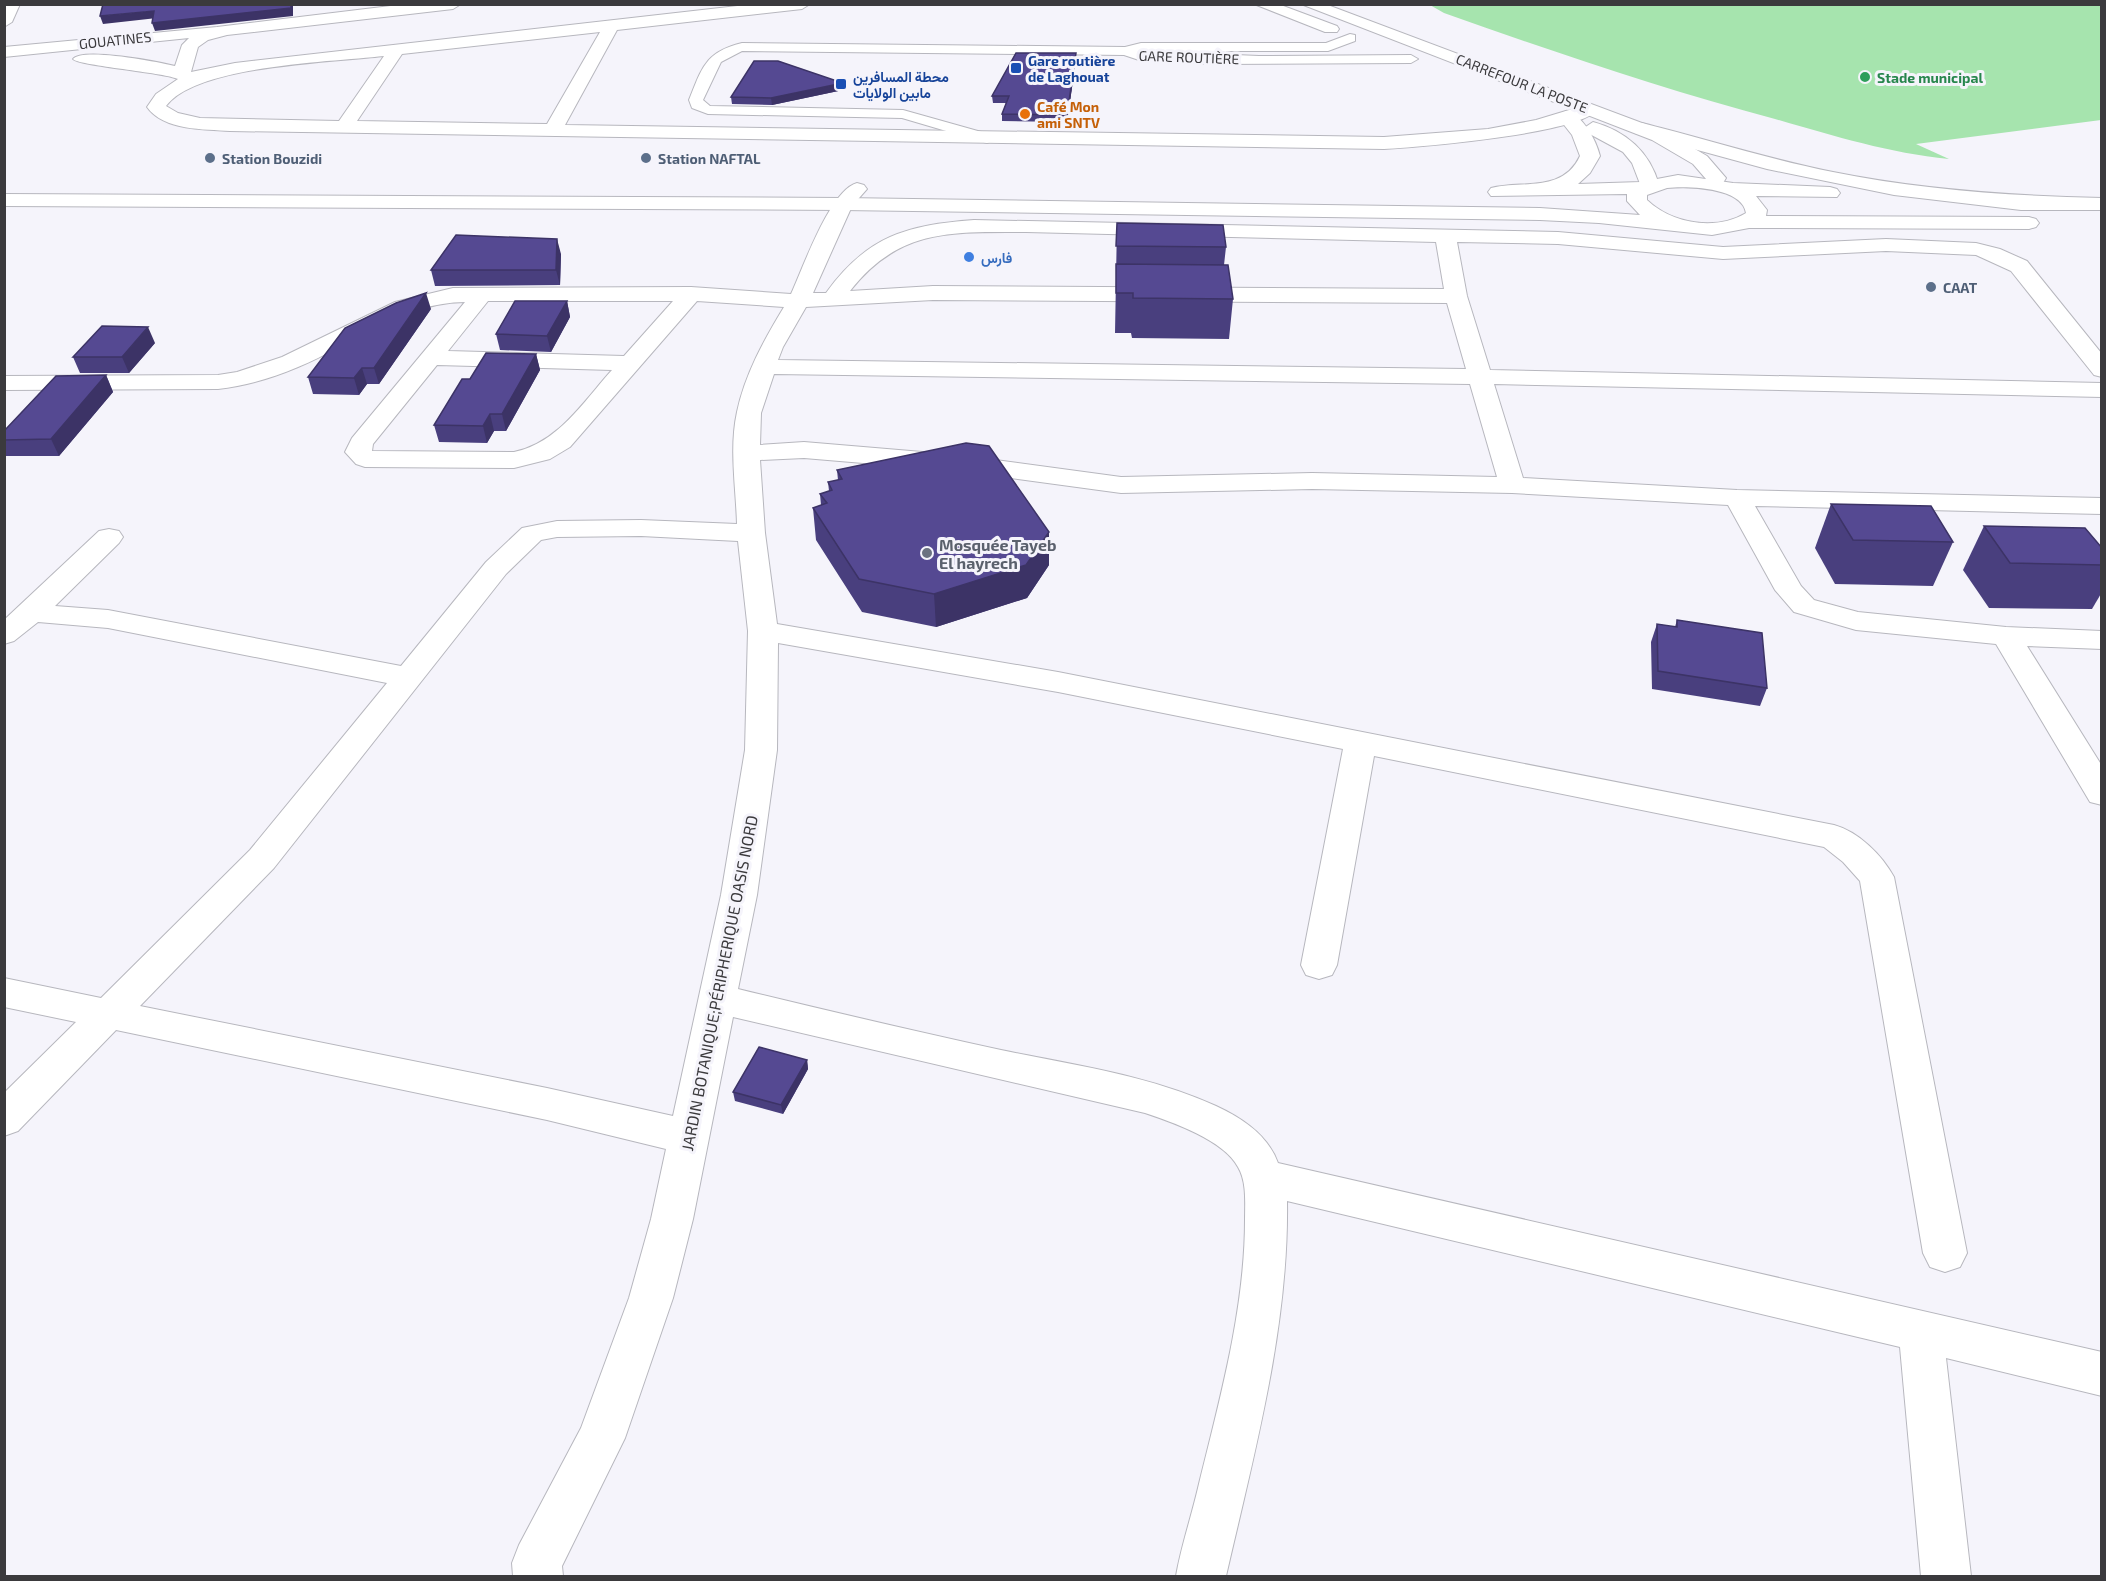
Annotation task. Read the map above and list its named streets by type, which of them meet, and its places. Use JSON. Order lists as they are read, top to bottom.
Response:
{
  "streets": {
    "main road": ["GOUATINES", "CARREFOUR LA POSTE", "JARDIN BOTANIQUE;PÉRIPHERIQUE OASIS NORD"],
    "lane": ["GARE ROUTIÈRE"]
  },
  "crossings": [
    ["GARE ROUTIÈRE", "CARREFOUR LA POSTE"]
  ],
  "places": {
    "transit": ["Gare routière de Laghouat", "محطة المسافرين مابين الولايات"],
    "other": [
      "Stade municipal",
      "Café Mon ami SNTV",
      "Station Bouzidi",
      "Station NAFTAL",
      "فارس",
      "CAAT",
      "Mosquée Tayeb El hayrech"
    ]
  }
}
